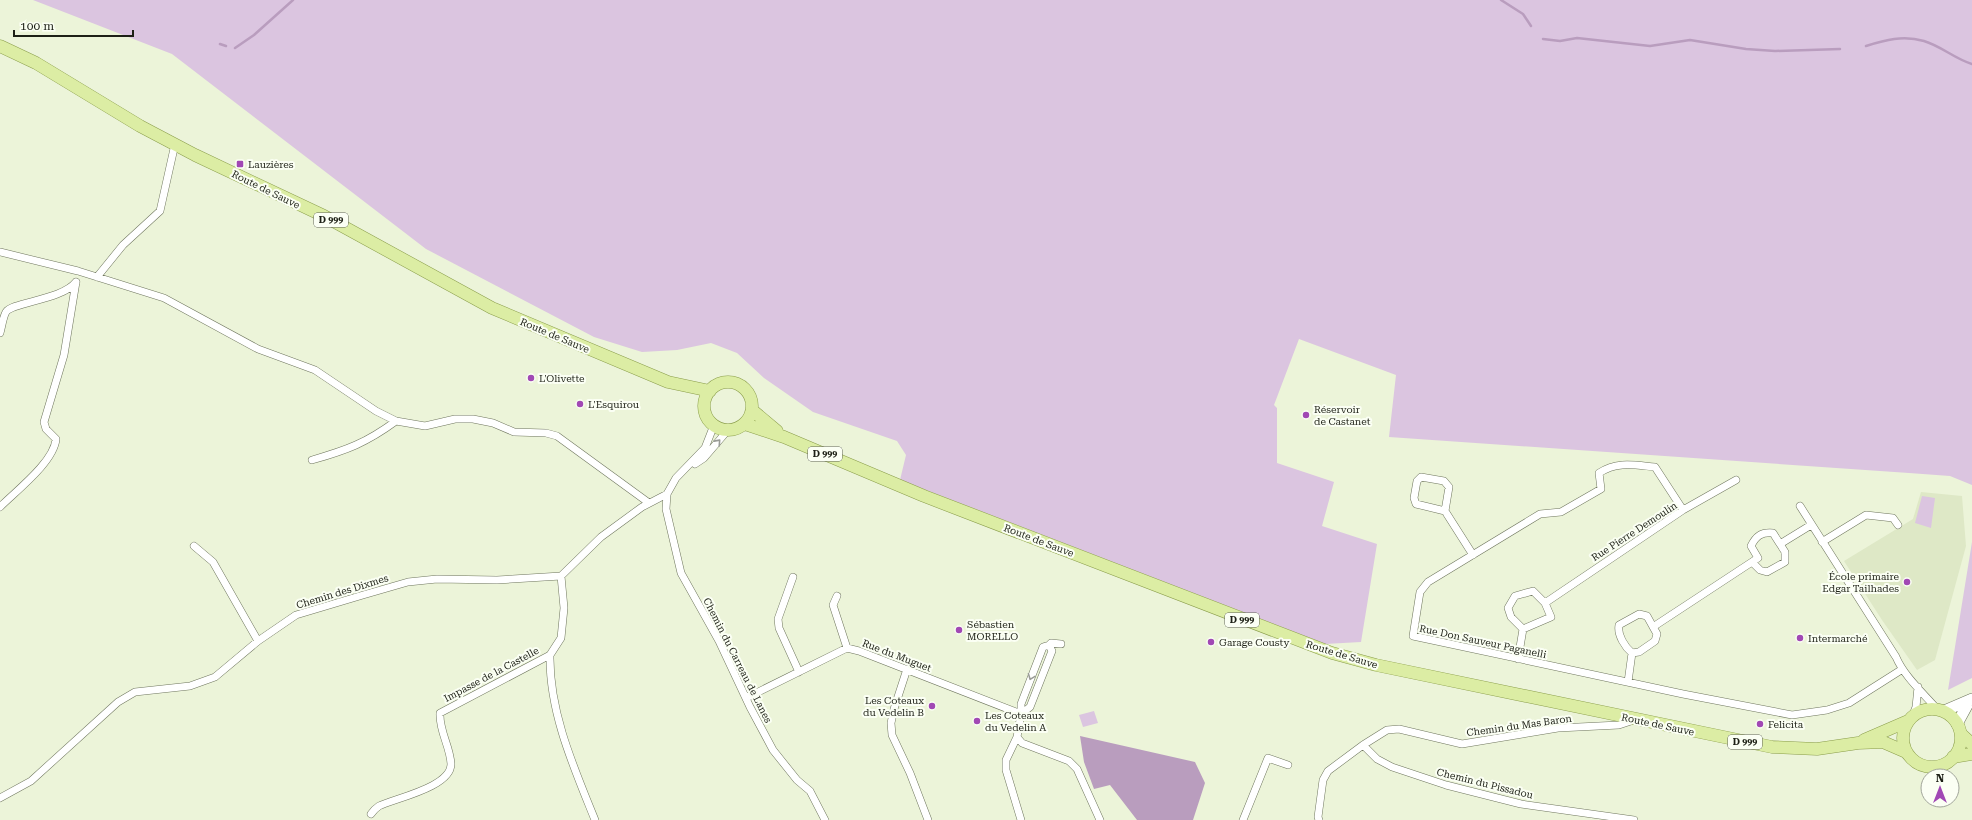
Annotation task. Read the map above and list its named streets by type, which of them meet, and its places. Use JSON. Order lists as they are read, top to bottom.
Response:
{
  "streets": {
    "main road": ["Route de Sauve", "D 999"],
    "street": [
      "Rue Pierre Demoulin",
      "Chemin des Dixmes",
      "Rue Don Sauveur Paganelli",
      "Rue du Muguet",
      "Chemin du Carreau de Lanes",
      "Impasse de la Castelle",
      "Chemin du Mas Baron",
      "Chemin du Pissadou"
    ]
  },
  "crossings": [
    ["Route de Sauve", "Chemin du Mas Baron"],
    ["Rue Pierre Demoulin", "Rue Don Sauveur Paganelli"],
    ["Chemin des Dixmes", "Impasse de la Castelle"],
    ["Rue du Muguet", "Chemin du Carreau de Lanes"],
    ["Chemin du Mas Baron", "Chemin du Pissadou"]
  ],
  "places": {
    "transit": ["Lauzières"],
    "other": [
      "L'Olivette",
      "L'Esquirou",
      "Réservoir de Castanet",
      "École primaire Edgar Tailhades",
      "Sébastien MORELLO",
      "Intermarché",
      "Garage Cousty",
      "Les Coteaux du Vedelin B",
      "Les Coteaux du Vedelin A",
      "Felicita"
    ]
  },
  "scale_bar": "100 m",
  "north": "top"
}
